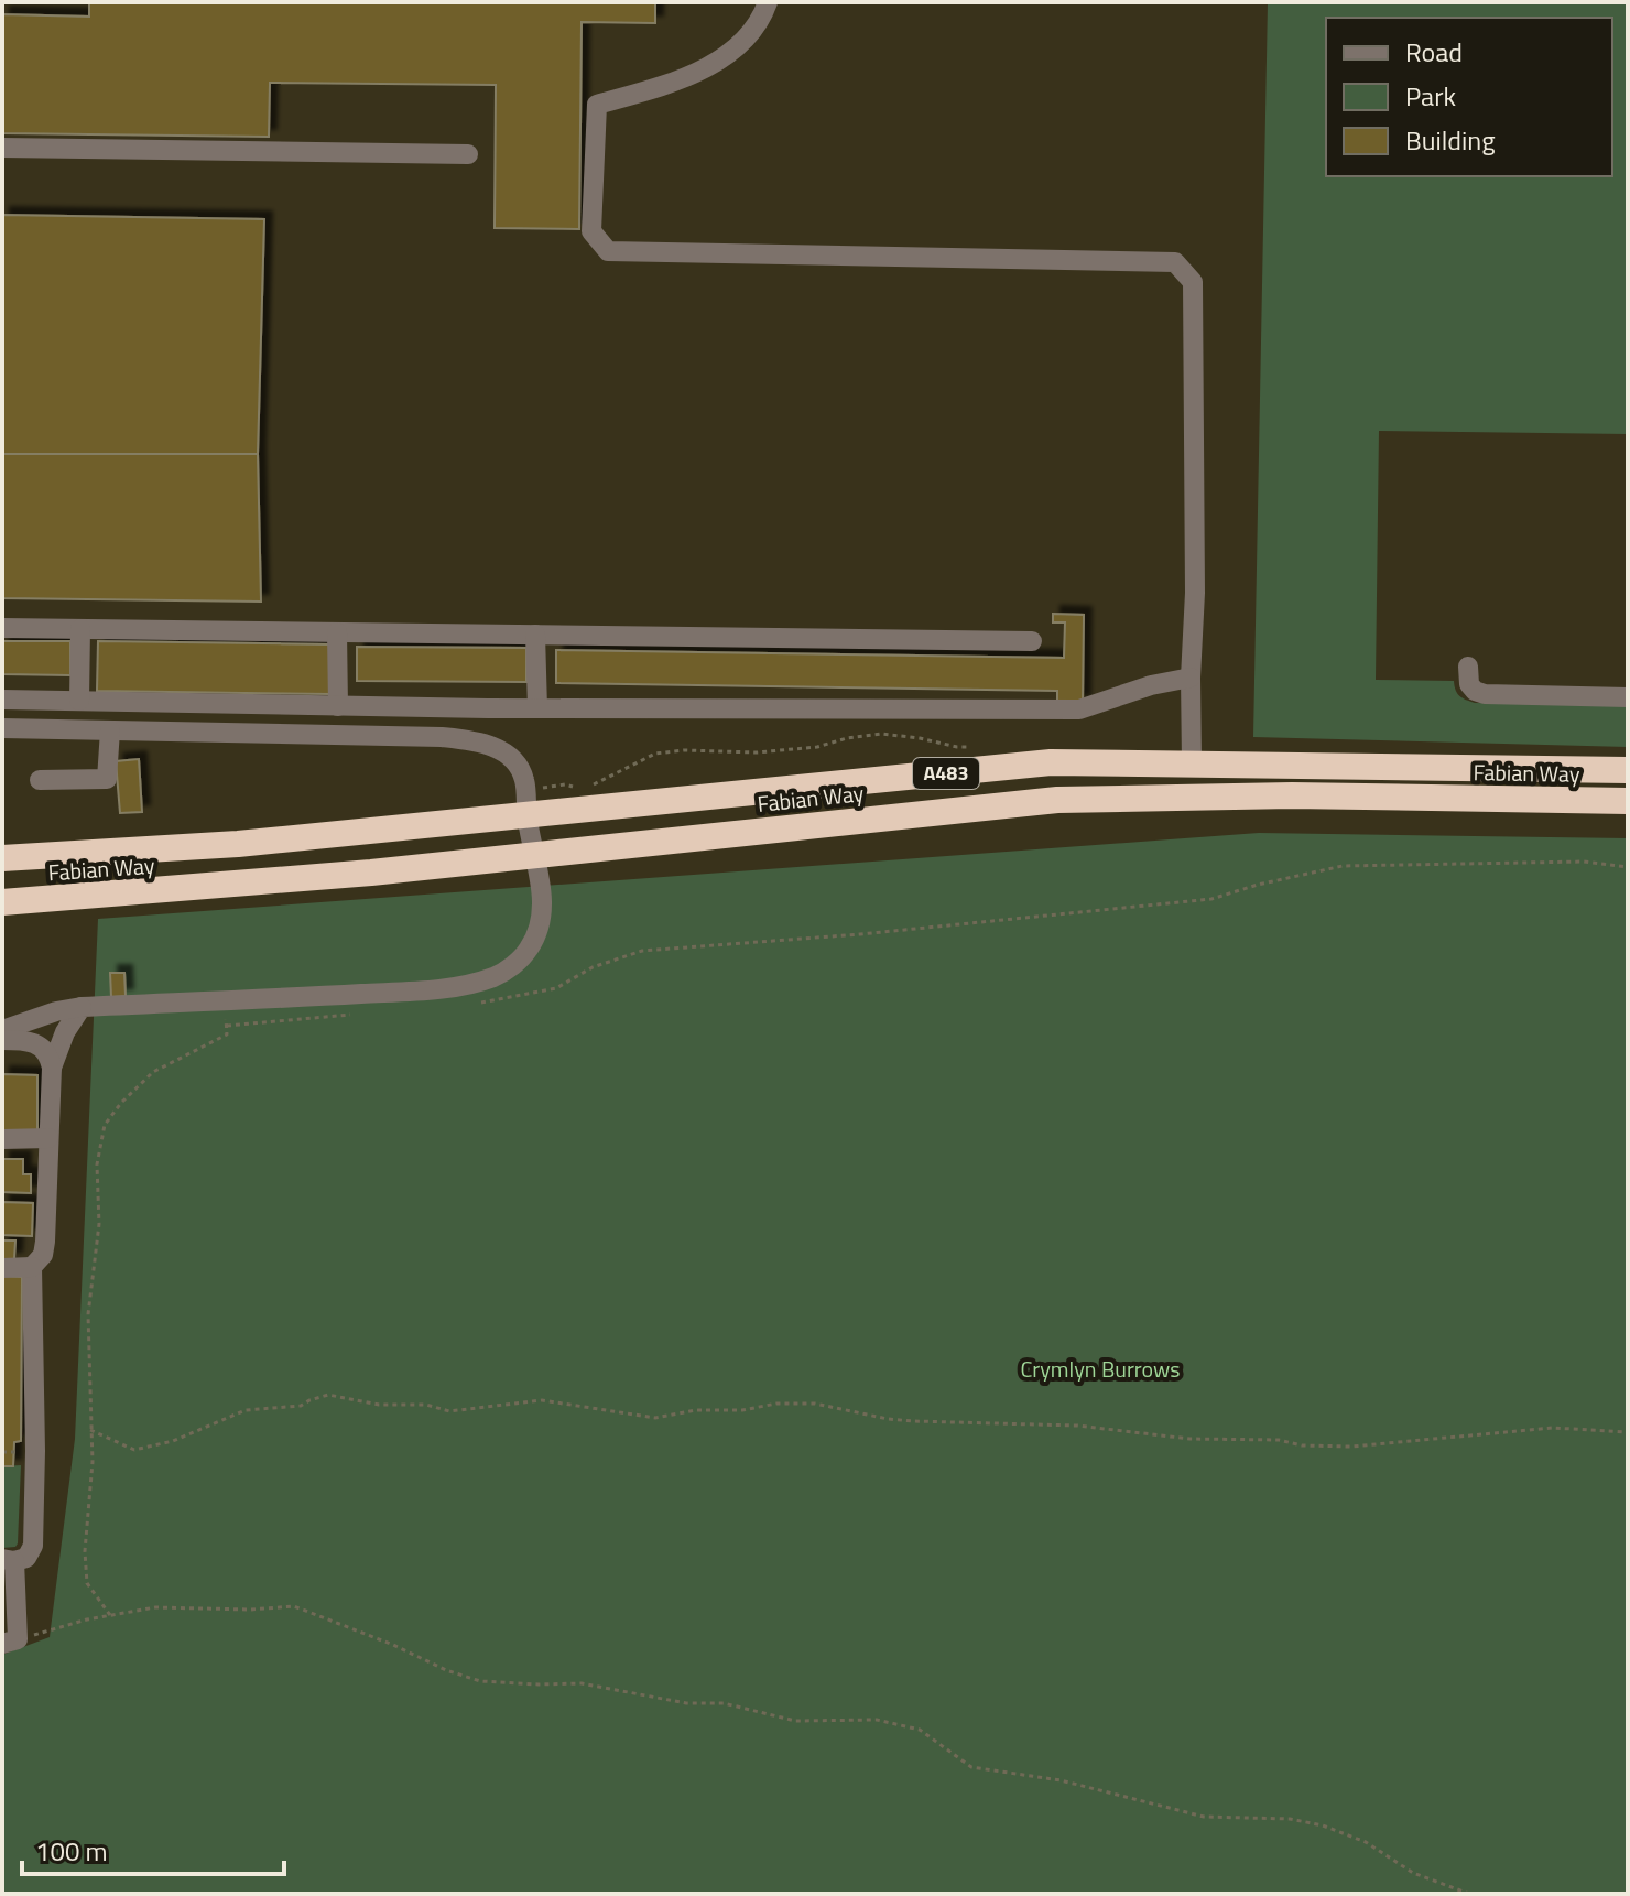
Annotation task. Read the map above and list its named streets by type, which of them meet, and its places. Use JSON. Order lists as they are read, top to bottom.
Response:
{
  "streets": {
    "highway": ["A483", "Fabian Way"]
  },
  "parks": ["Crymlyn Burrows"],
  "legend": ["Road", "Park", "Building"],
  "scale_bar": "100 m"
}
